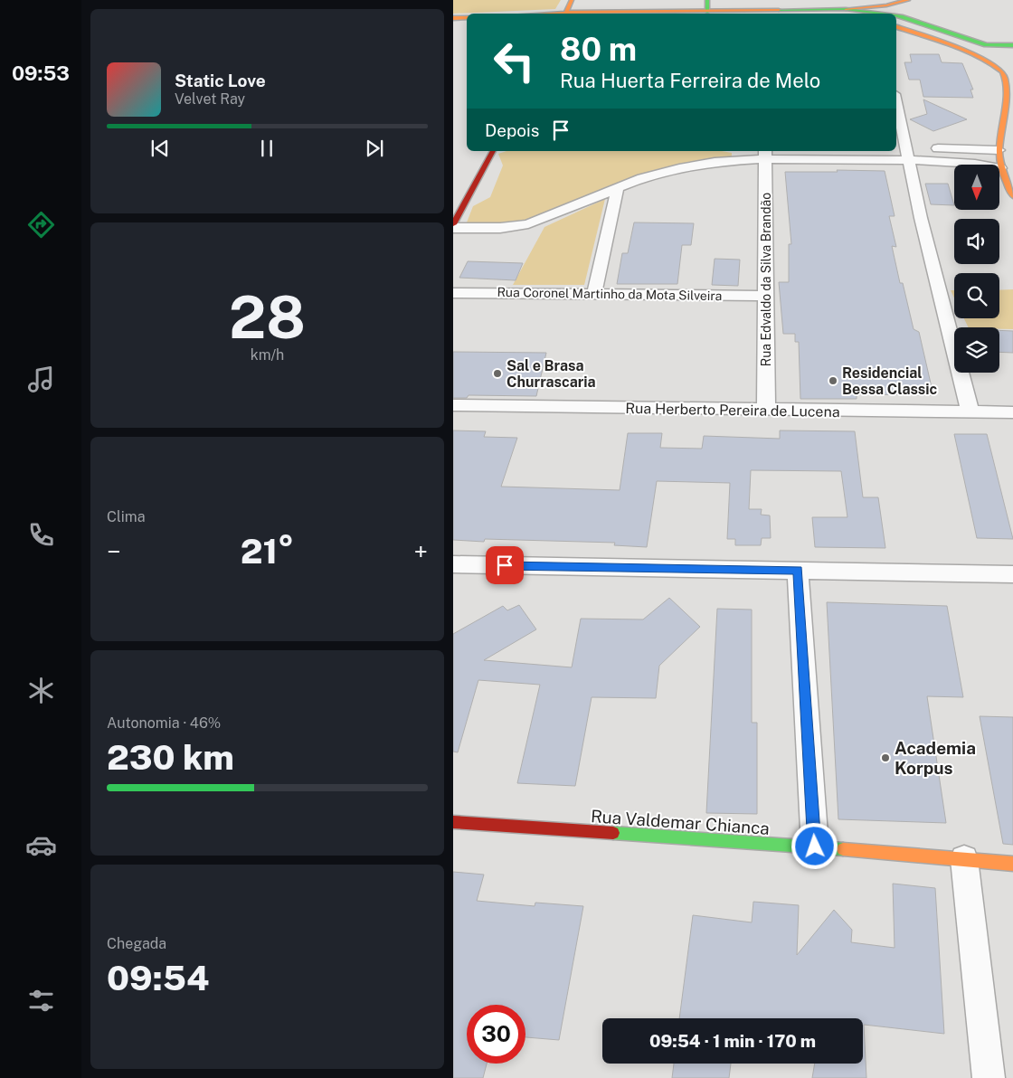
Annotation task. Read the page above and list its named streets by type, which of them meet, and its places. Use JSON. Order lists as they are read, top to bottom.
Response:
{
  "streets": {
    "main road": ["Rua Valdemar Chianca"],
    "street": ["Rua Edvaldo da Silva Brandão", "Rua Coronel Martinho da Mota Silveira", "Rua Herberto Pereira de Lucena"]
  },
  "crossings": [
    ["Rua Edvaldo da Silva Brandão", "Rua Coronel Martinho da Mota Silveira"],
    ["Rua Edvaldo da Silva Brandão", "Rua Herberto Pereira de Lucena"]
  ],
  "places": ["Sal e Brasa Churrascaria", "Residencial Bessa Classic", "Academia Korpus"],
  "north": "bottom",
  "page": {
    "tabs": "09:53",
    "turn": ["80 m", "Rua Huerta Ferreira de Melo"],
    "song": ["Static Love", "Velvet Ray"],
    "then": "Depois",
    "tile": [
      ["28", "km/h"],
      "Clima",
      ["Autonomia · 46%", "230 km"],
      ["Chegada", "09:54"]
    ],
    "heat": ["−", "21°", "+"],
    "limit": "30",
    "trip": "09:54 · 1 min · 170 m"
  }
}
